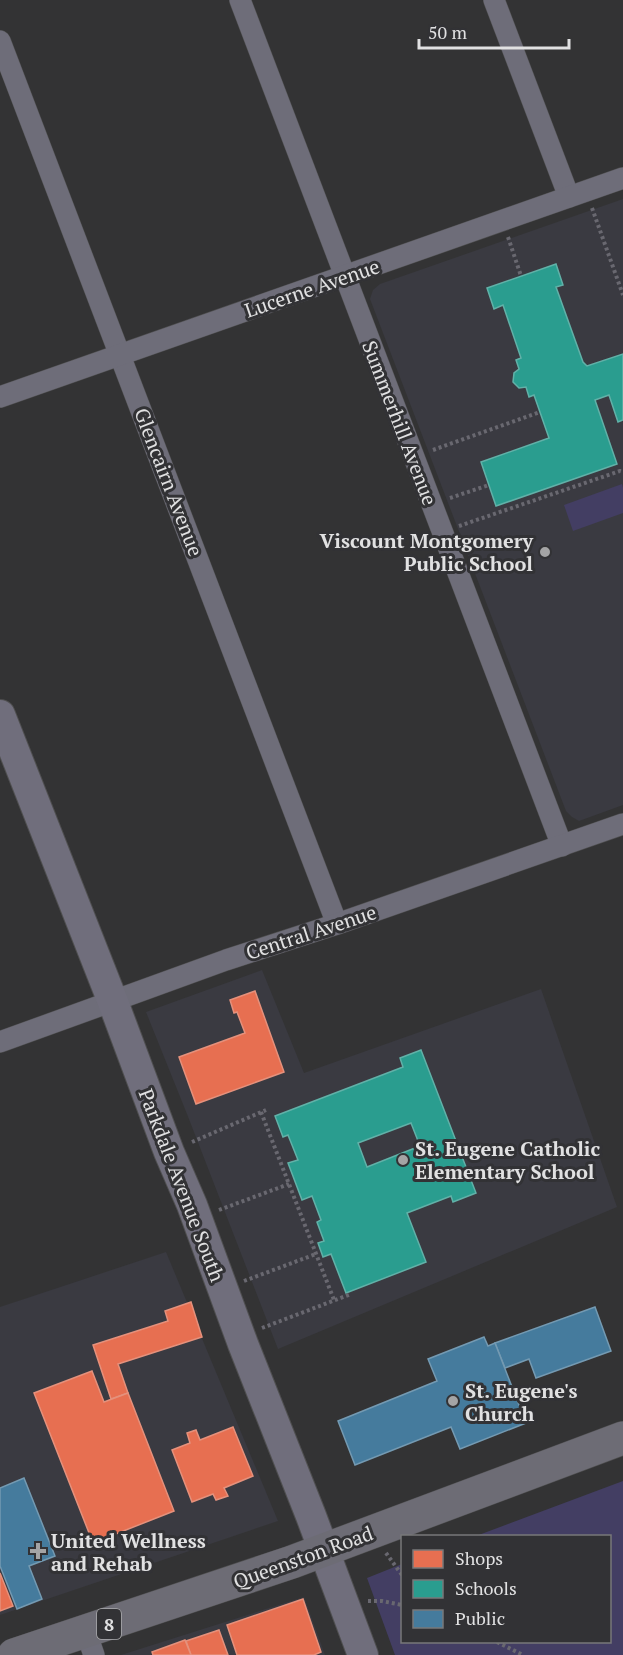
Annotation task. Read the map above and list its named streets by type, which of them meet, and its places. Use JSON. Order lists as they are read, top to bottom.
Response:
{
  "streets": {
    "main road": ["Parkdale Avenue South", "Queenston Road", "8"],
    "street": [
      "Lucerne Avenue",
      "Summerhill Avenue",
      "Glencairn Avenue",
      "Central Avenue"
    ]
  },
  "crossings": [
    ["Lucerne Avenue", "Summerhill Avenue"],
    ["Lucerne Avenue", "Glencairn Avenue"],
    ["Summerhill Avenue", "Central Avenue"],
    ["Glencairn Avenue", "Central Avenue"],
    ["Central Avenue", "Parkdale Avenue South"],
    ["Parkdale Avenue South", "Queenston Road"]
  ],
  "places": {
    "other": ["Viscount Montgomery Public School", "St. Eugene Catholic Elementary School", "St. Eugene's Church"],
    "health": ["United Wellness and Rehab"]
  },
  "legend": ["Shops", "Schools", "Public"],
  "scale_bar": "50 m"
}
